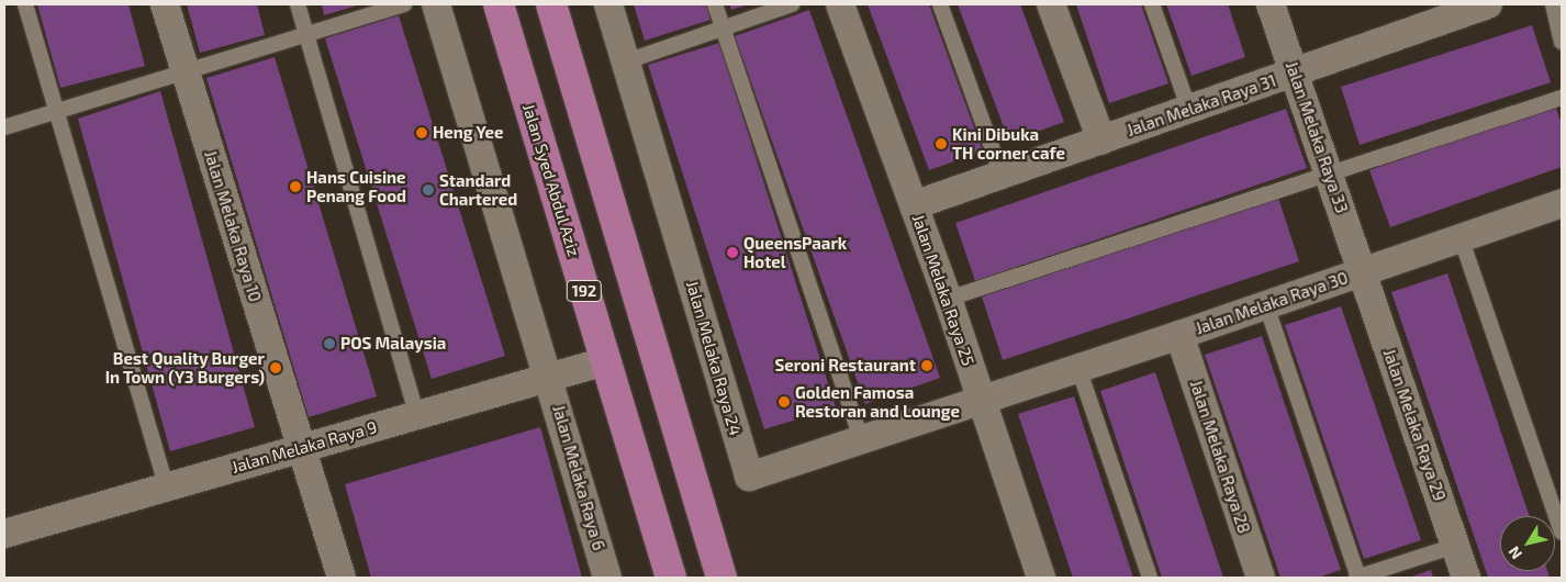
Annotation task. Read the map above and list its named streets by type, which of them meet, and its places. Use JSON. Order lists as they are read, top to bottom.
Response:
{
  "streets": {
    "main road": ["Jalan Syed Abdul Aziz", "192"],
    "street": [
      "Jalan Melaka Raya 31",
      "Jalan Melaka Raya 33",
      "Jalan Melaka Raya 10",
      "Jalan Melaka Raya 25",
      "Jalan Melaka Raya 30",
      "Jalan Melaka Raya 24",
      "Jalan Melaka Raya 29",
      "Jalan Melaka Raya 9",
      "Jalan Melaka Raya 28",
      "Jalan Melaka Raya 6"
    ]
  },
  "crossings": [
    ["Jalan Melaka Raya 31", "Jalan Melaka Raya 33"],
    ["Jalan Melaka Raya 31", "Jalan Melaka Raya 25"],
    ["Jalan Melaka Raya 33", "Jalan Melaka Raya 30"],
    ["Jalan Melaka Raya 33", "Jalan Melaka Raya 29"],
    ["Jalan Syed Abdul Aziz", "Jalan Melaka Raya 9"],
    ["Jalan Melaka Raya 10", "Jalan Melaka Raya 9"],
    ["Jalan Melaka Raya 25", "Jalan Melaka Raya 30"],
    ["Jalan Melaka Raya 25", "Jalan Melaka Raya 24"],
    ["Jalan Melaka Raya 30", "Jalan Melaka Raya 24"],
    ["Jalan Melaka Raya 30", "Jalan Melaka Raya 29"],
    ["Jalan Melaka Raya 30", "Jalan Melaka Raya 28"],
    ["Jalan Melaka Raya 9", "Jalan Melaka Raya 6"]
  ],
  "places": [
    "Heng Yee",
    "Kini Dibuka TH corner cafe",
    "Hans Cuisine Penang Food",
    "Standard Chartered",
    "QueensPaark Hotel",
    "POS Malaysia",
    "Seroni Restaurant",
    "Best Quality Burger In Town (Y3 Burgers)",
    "Golden Famosa Restoran and Lounge"
  ],
  "north": "bottom left"
}
